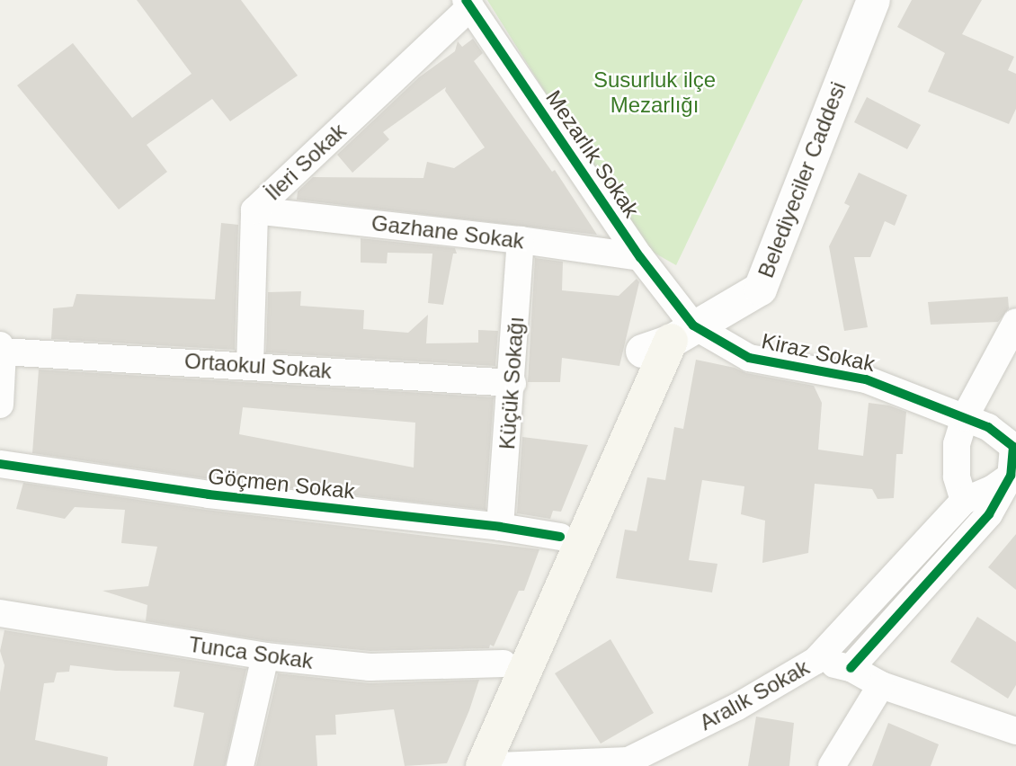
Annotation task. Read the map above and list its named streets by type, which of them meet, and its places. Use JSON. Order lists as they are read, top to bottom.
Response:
{
  "streets": {
    "street": [
      "Mezarlık Sokak",
      "İleri Sokak",
      "Belediyeciler Caddesi",
      "Gazhane Sokak",
      "Kiraz Sokak",
      "Ortaokul Sokak",
      "Küçük Sokağı",
      "Göçmen Sokak",
      "Tunca Sokak",
      "Aralık Sokak"
    ]
  },
  "crossings": [
    ["Mezarlık Sokak", "İleri Sokak"],
    ["Mezarlık Sokak", "Belediyeciler Caddesi"],
    ["Mezarlık Sokak", "Gazhane Sokak"],
    ["Mezarlık Sokak", "Kiraz Sokak"],
    ["İleri Sokak", "Gazhane Sokak"],
    ["İleri Sokak", "Ortaokul Sokak"],
    ["Belediyeciler Caddesi", "Kiraz Sokak"],
    ["Gazhane Sokak", "Küçük Sokağı"],
    ["Kiraz Sokak", "Aralık Sokak"],
    ["Ortaokul Sokak", "Küçük Sokağı"],
    ["Küçük Sokağı", "Göçmen Sokak"]
  ],
  "parks": ["Susurluk ilçe Mezarlığı"]
}
